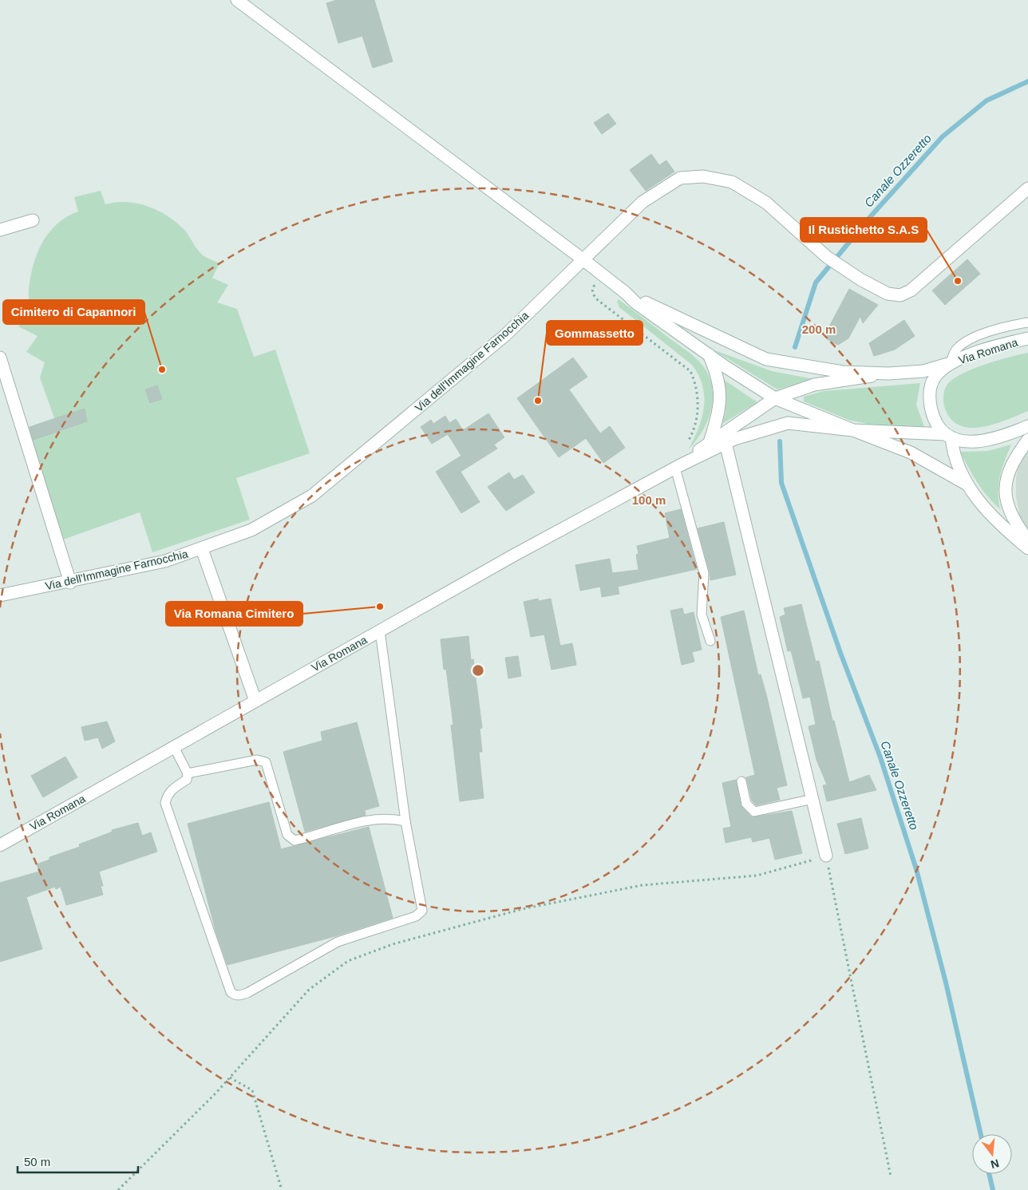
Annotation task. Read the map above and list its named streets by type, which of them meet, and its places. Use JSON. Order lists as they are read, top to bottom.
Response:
{
  "streets": {
    "street": ["Via Romana", "Via dell'Immagine Farnocchia"]
  },
  "water": ["Canale Ozzeretto"],
  "places": [
    "Il Rustichetto S.A.S",
    "Cimitero di Capannori",
    "Gommassetto",
    "Via Romana Cimitero"
  ],
  "scale_bar": "50 m",
  "north": "bottom",
  "rings": ["200 m", "100 m"]
}
